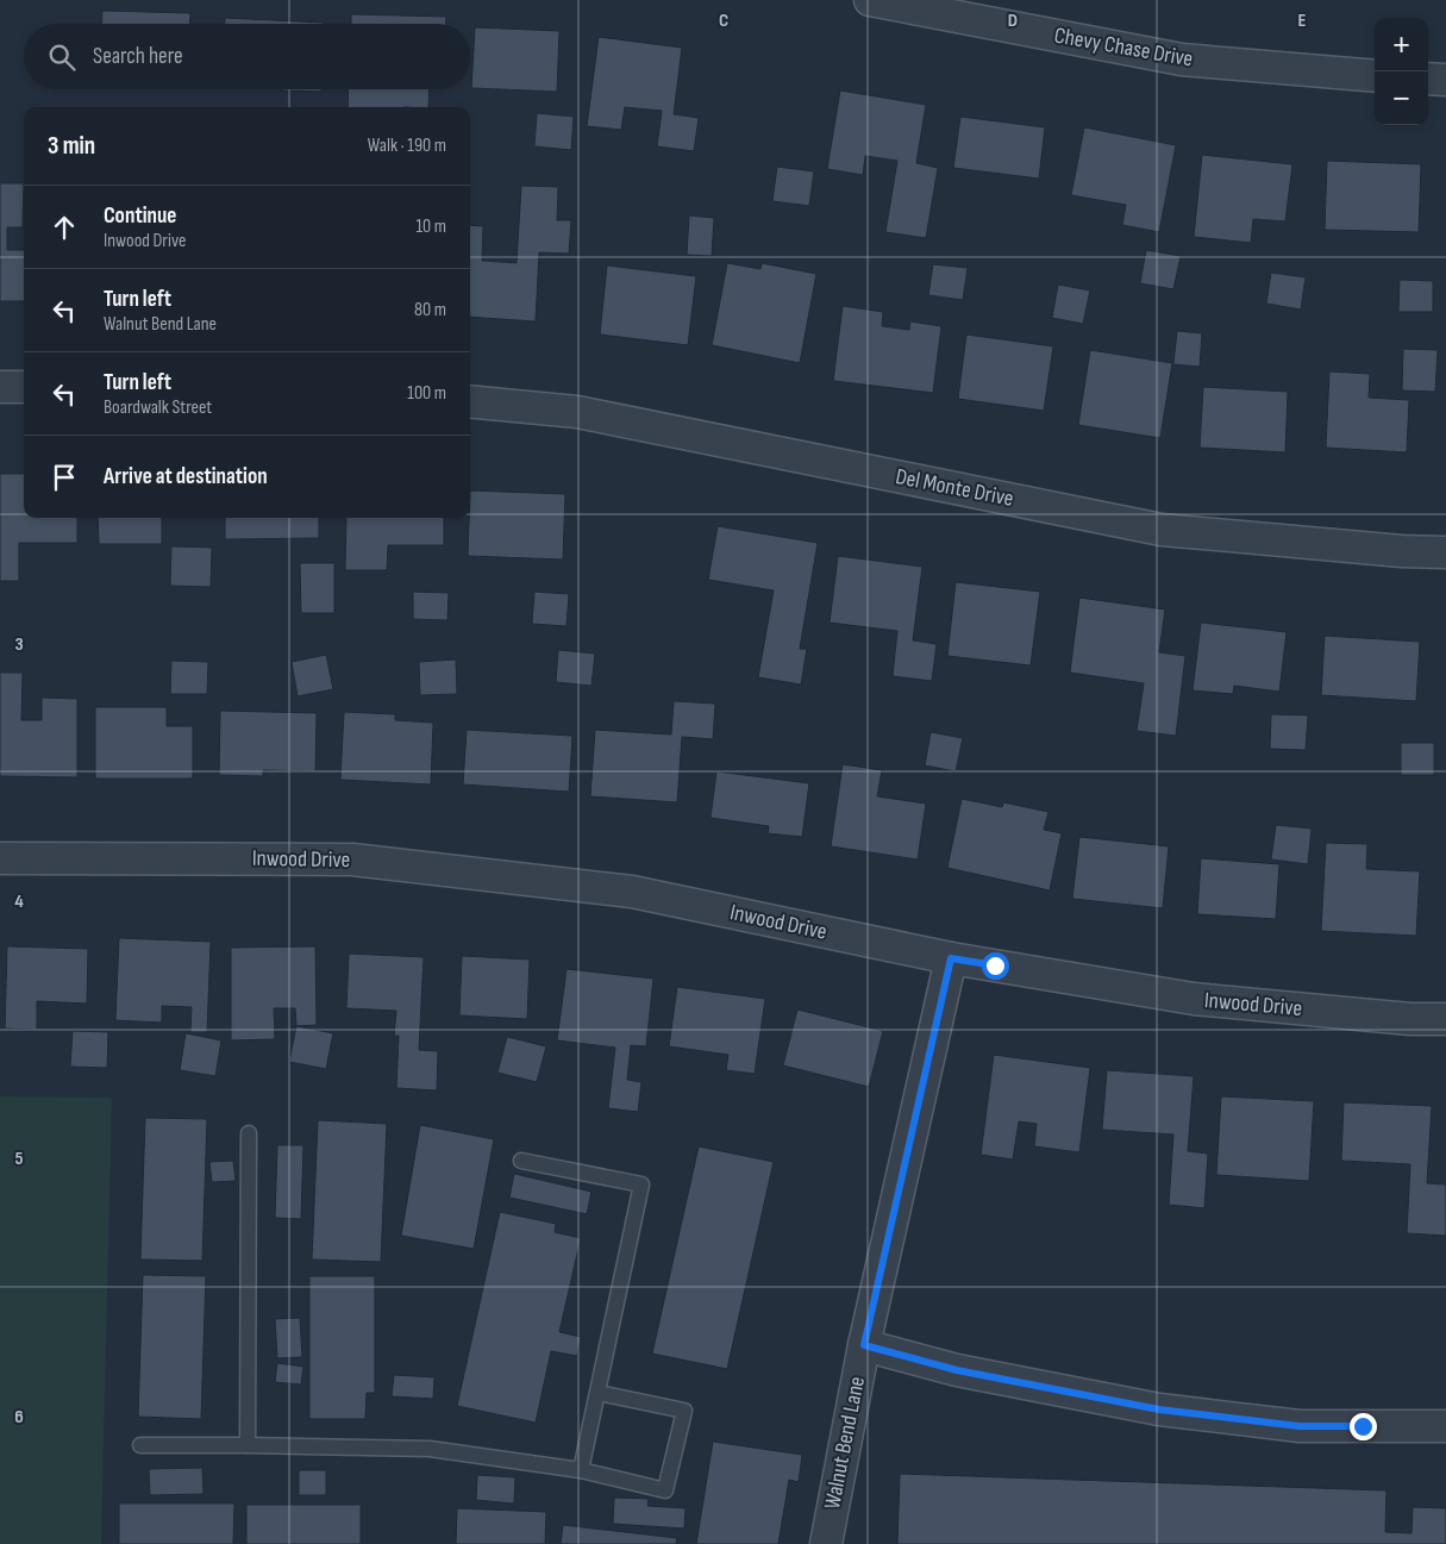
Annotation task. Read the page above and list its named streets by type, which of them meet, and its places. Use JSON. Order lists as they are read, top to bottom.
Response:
{
  "streets": {
    "street": [
      "Chevy Chase Drive",
      "Del Monte Drive",
      "Inwood Drive",
      "Walnut Bend Lane"
    ]
  },
  "crossings": [
    ["Inwood Drive", "Walnut Bend Lane"]
  ],
  "page": {
    "map_buttons": ["+", "−"],
    "search": "Search here",
    "heading": ["3 min", "Walk · 190 m"],
    "list": [
      ["Continue", "Inwood Drive", "10 m"],
      ["Turn left", "Walnut Bend Lane", "80 m"],
      ["Turn left", "Boardwalk Street", "100 m"],
      "Arrive at destination"
    ]
  },
  "grid": {
    "columns": ["C", "D", "E"],
    "rows": [
      "3",
      "4",
      "5",
      "6"
    ]
  }
}
